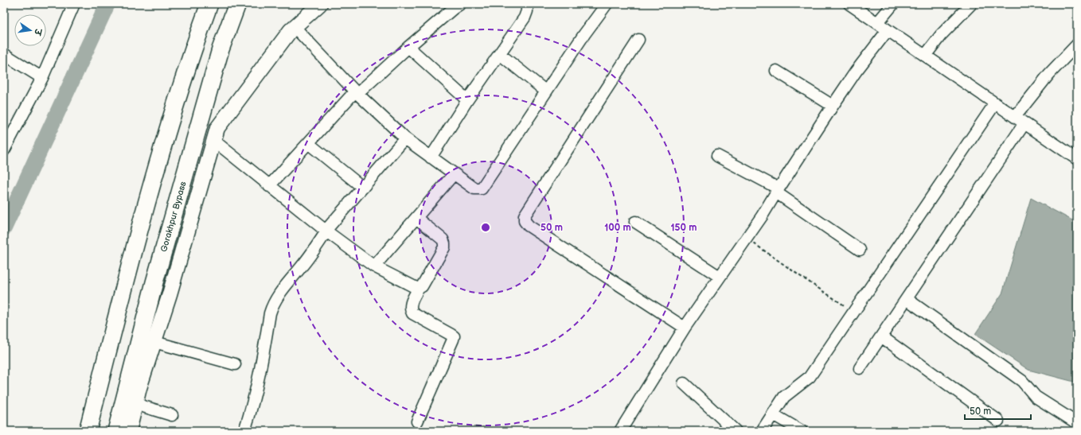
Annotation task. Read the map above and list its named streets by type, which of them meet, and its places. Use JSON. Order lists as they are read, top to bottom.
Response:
{
  "streets": {
    "highway": ["Gorakhpur Bypass"]
  },
  "scale_bar": "50 m",
  "north": "right",
  "rings": ["50 m", "100 m", "150 m"]
}
